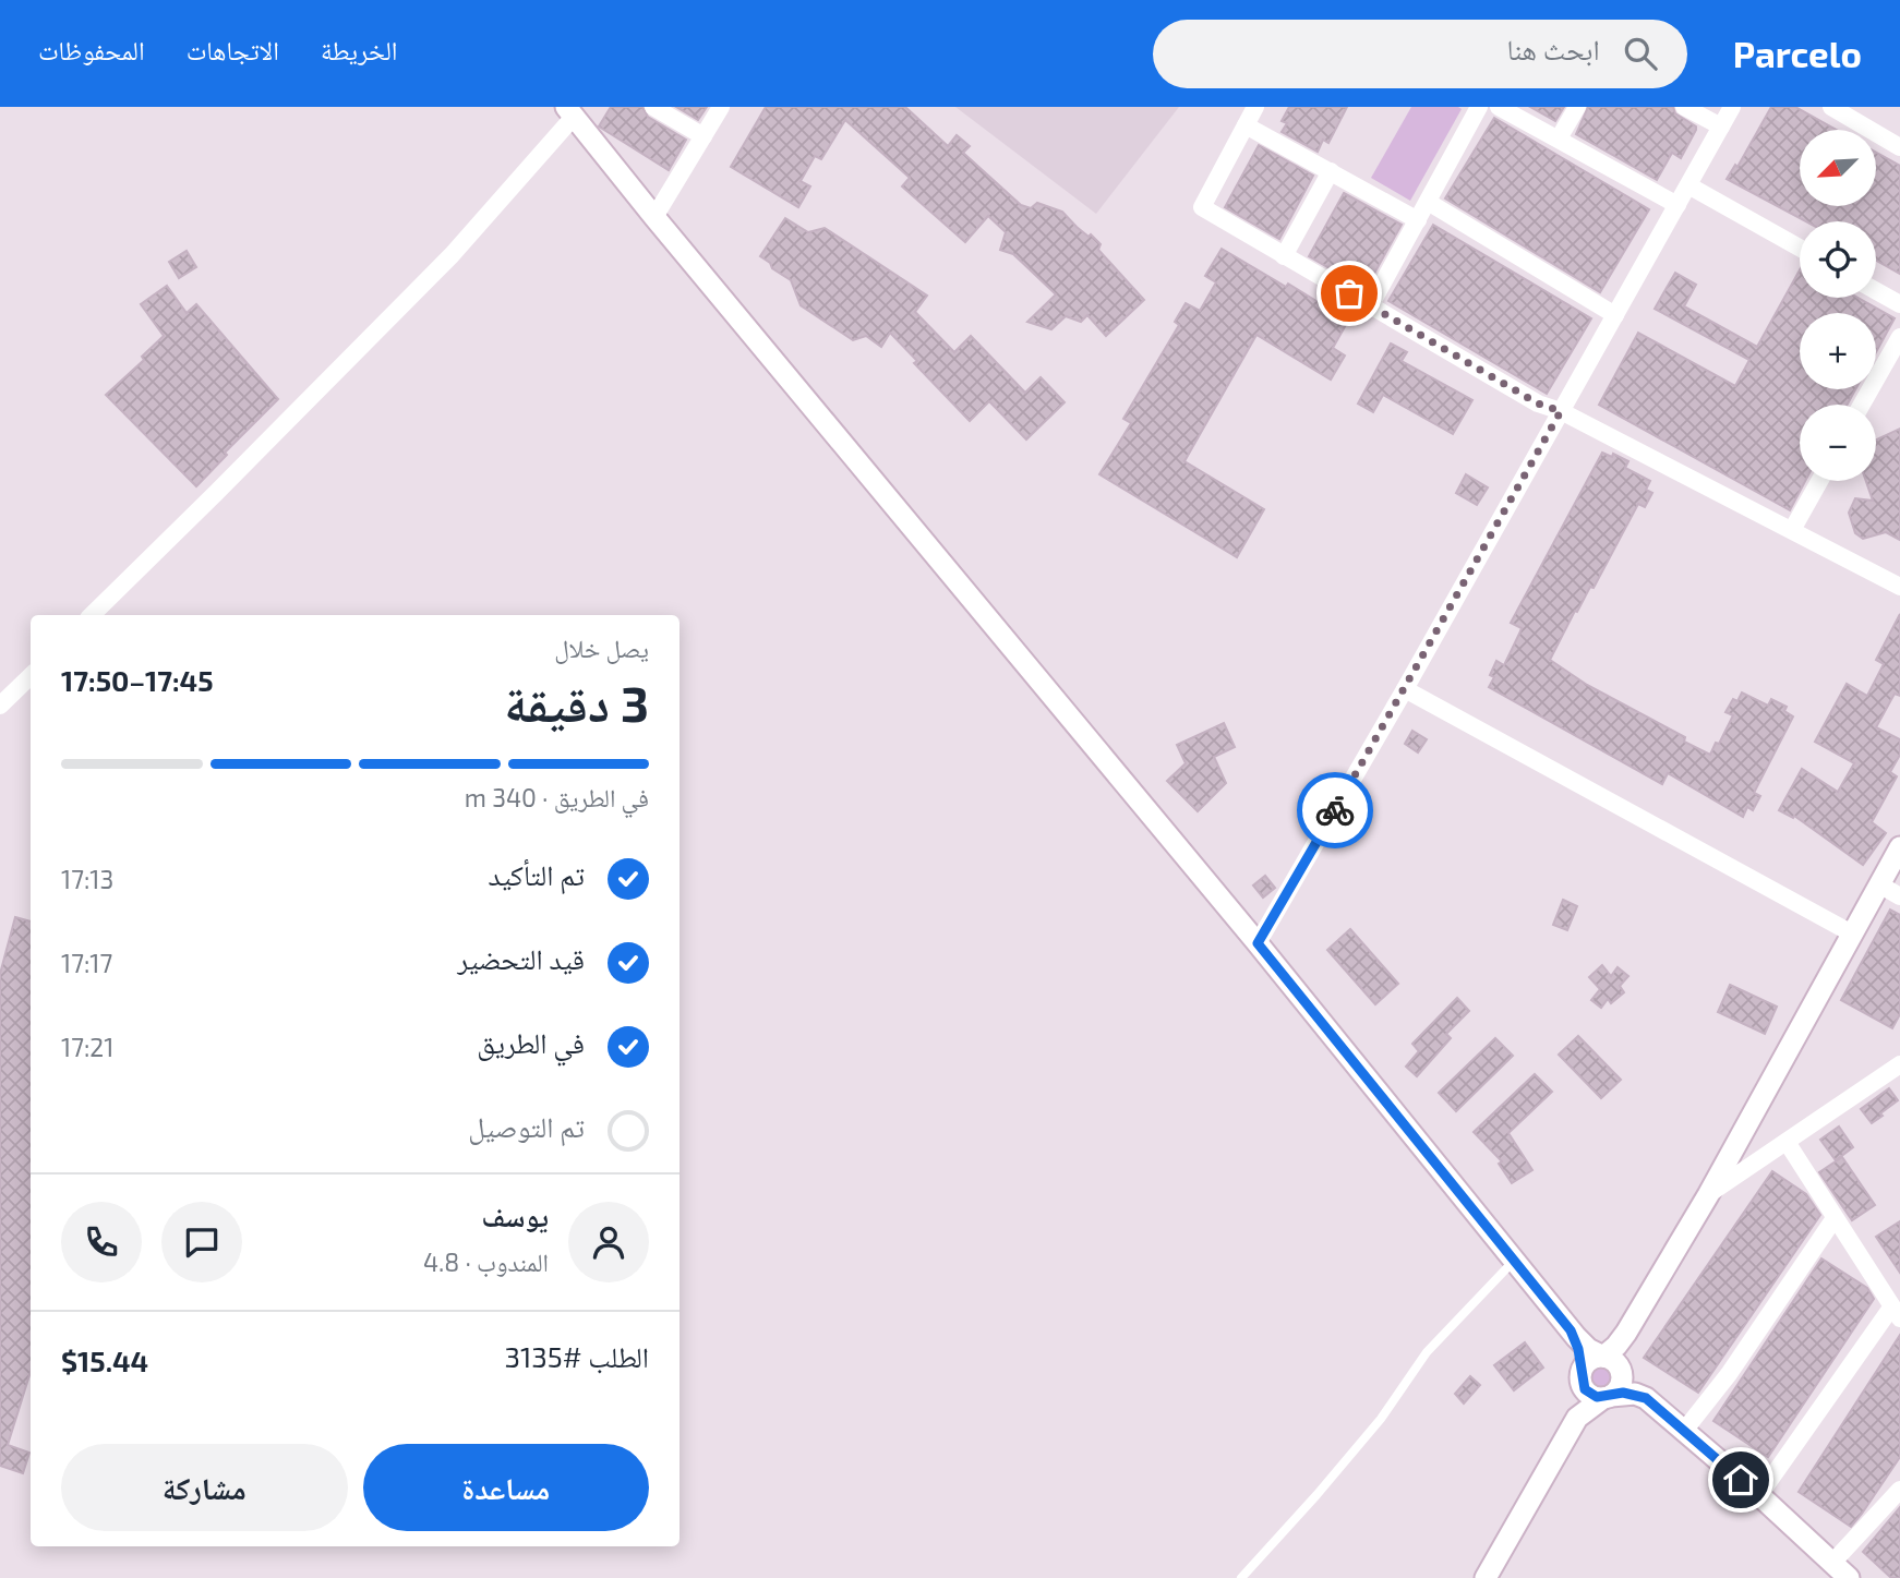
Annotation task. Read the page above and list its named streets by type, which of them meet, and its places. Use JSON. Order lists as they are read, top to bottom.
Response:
{
  "north": "bottom left",
  "page": {
    "header": "Parcelo",
    "search": "ابحث هنا",
    "nav": ["الخريطة", "الاتجاهات", "المحفوظات"],
    "map_buttons": ["+", "−"],
    "heading": ["3 دقيقة", "يصل خلال", "17:45–17:50"],
    "panel": [
      "يوسف",
      "المندوب · 4.8",
      "الطلب #3135",
      "$15.44"
    ],
    "bar": "في الطريق · 340 m",
    "list": [
      ["تم التأكيد", "17:13"],
      ["قيد التحضير", "17:17"],
      ["في الطريق", "17:21"],
      "تم التوصيل"
    ],
    "buttons": ["مساعدة", "مشاركة"]
  }
}
